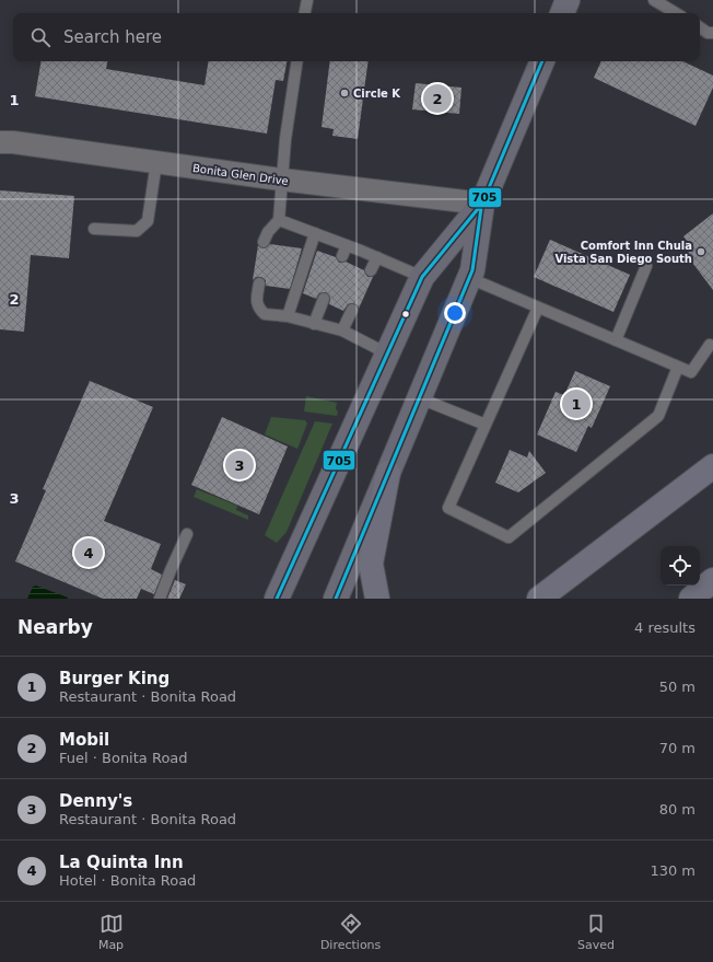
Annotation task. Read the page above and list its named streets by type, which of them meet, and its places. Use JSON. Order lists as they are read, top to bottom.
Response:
{
  "streets": {
    "street": ["Bonita Glen Drive"]
  },
  "places": ["Circle K", "Comfort Inn Chula Vista San Diego South"],
  "lines": ["transit line 705"],
  "page": {
    "search": "Search here",
    "pins": [
      "2",
      "1",
      "3",
      "4"
    ],
    "heading": ["Nearby", "4 results"],
    "list": [
      {
        "mark": "1",
        "name": "Burger King",
        "note": "Restaurant · Bonita Road",
        "value": "50 m"
      },
      {
        "mark": "2",
        "name": "Mobil",
        "note": "Fuel · Bonita Road",
        "value": "70 m"
      },
      {
        "mark": "3",
        "name": "Denny's",
        "note": "Restaurant · Bonita Road",
        "value": "80 m"
      },
      {
        "mark": "4",
        "name": "La Quinta Inn",
        "note": "Hotel · Bonita Road",
        "value": "130 m"
      }
    ],
    "nav": ["Map", "Directions", "Saved"]
  },
  "grid": {
    "rows": ["1", "2", "3"]
  }
}
